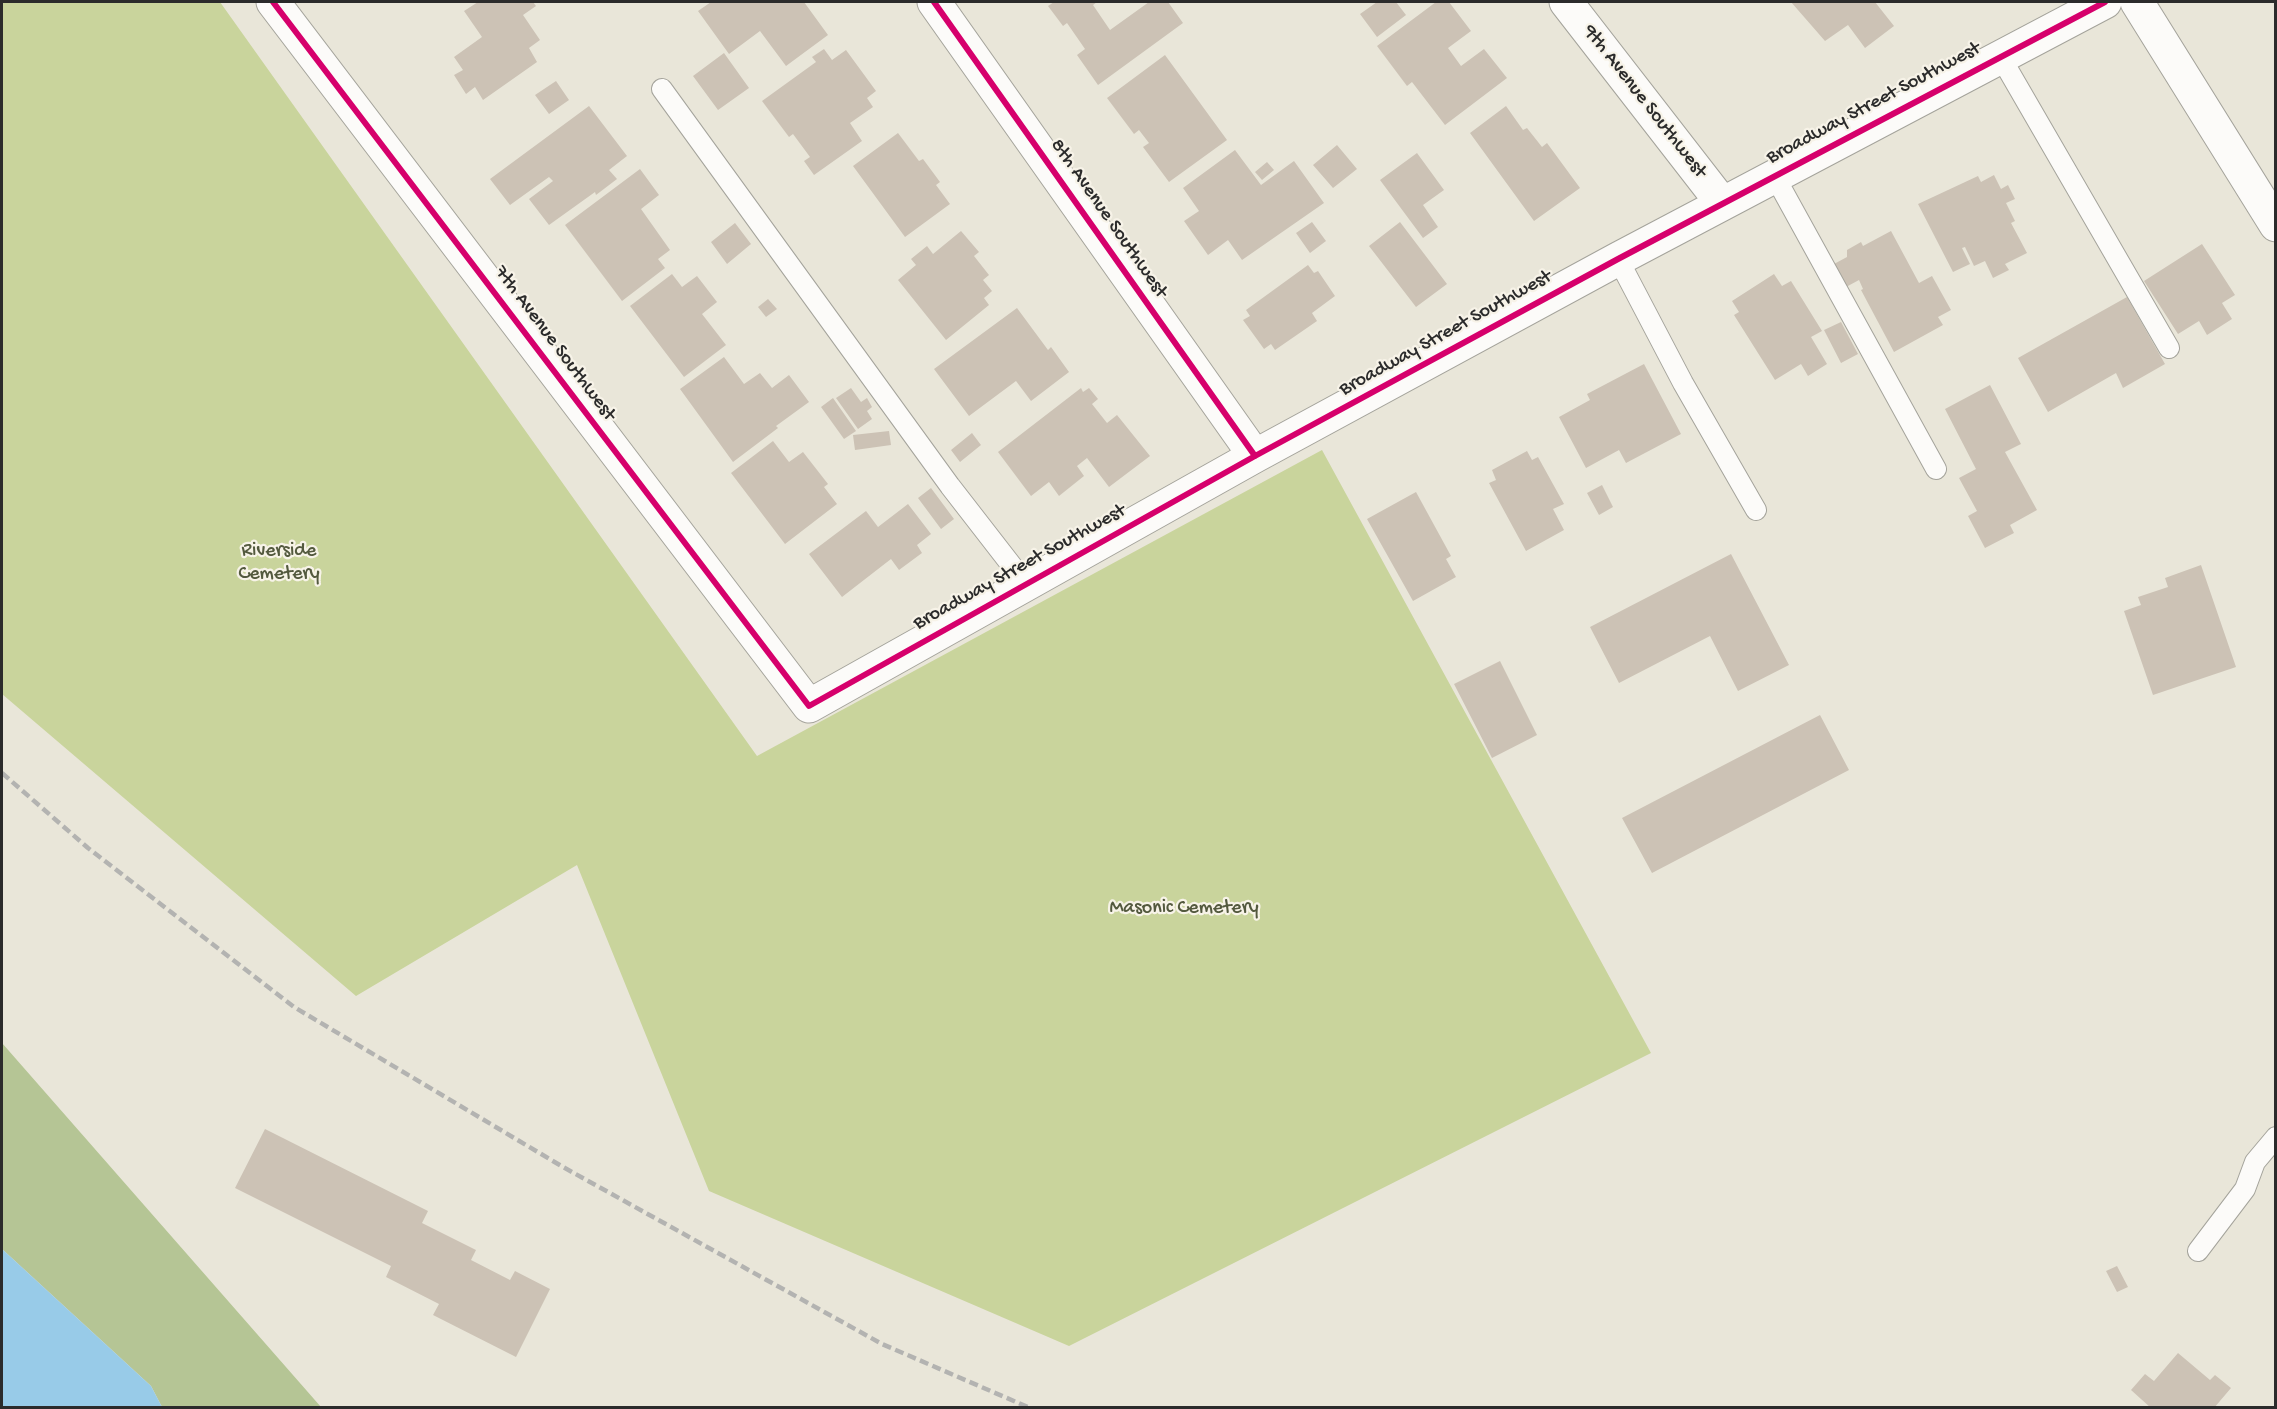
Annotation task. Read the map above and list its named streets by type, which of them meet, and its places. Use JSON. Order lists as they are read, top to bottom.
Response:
{
  "streets": {
    "street": [
      "9th Avenue Southwest",
      "Broadway Street Southwest",
      "8th Avenue Southwest",
      "7th Avenue Southwest"
    ]
  },
  "crossings": [
    ["9th Avenue Southwest", "Broadway Street Southwest"],
    ["Broadway Street Southwest", "8th Avenue Southwest"],
    ["Broadway Street Southwest", "7th Avenue Southwest"]
  ],
  "parks": ["Riverside Cemetery", "Masonic Cemetery"]
}
